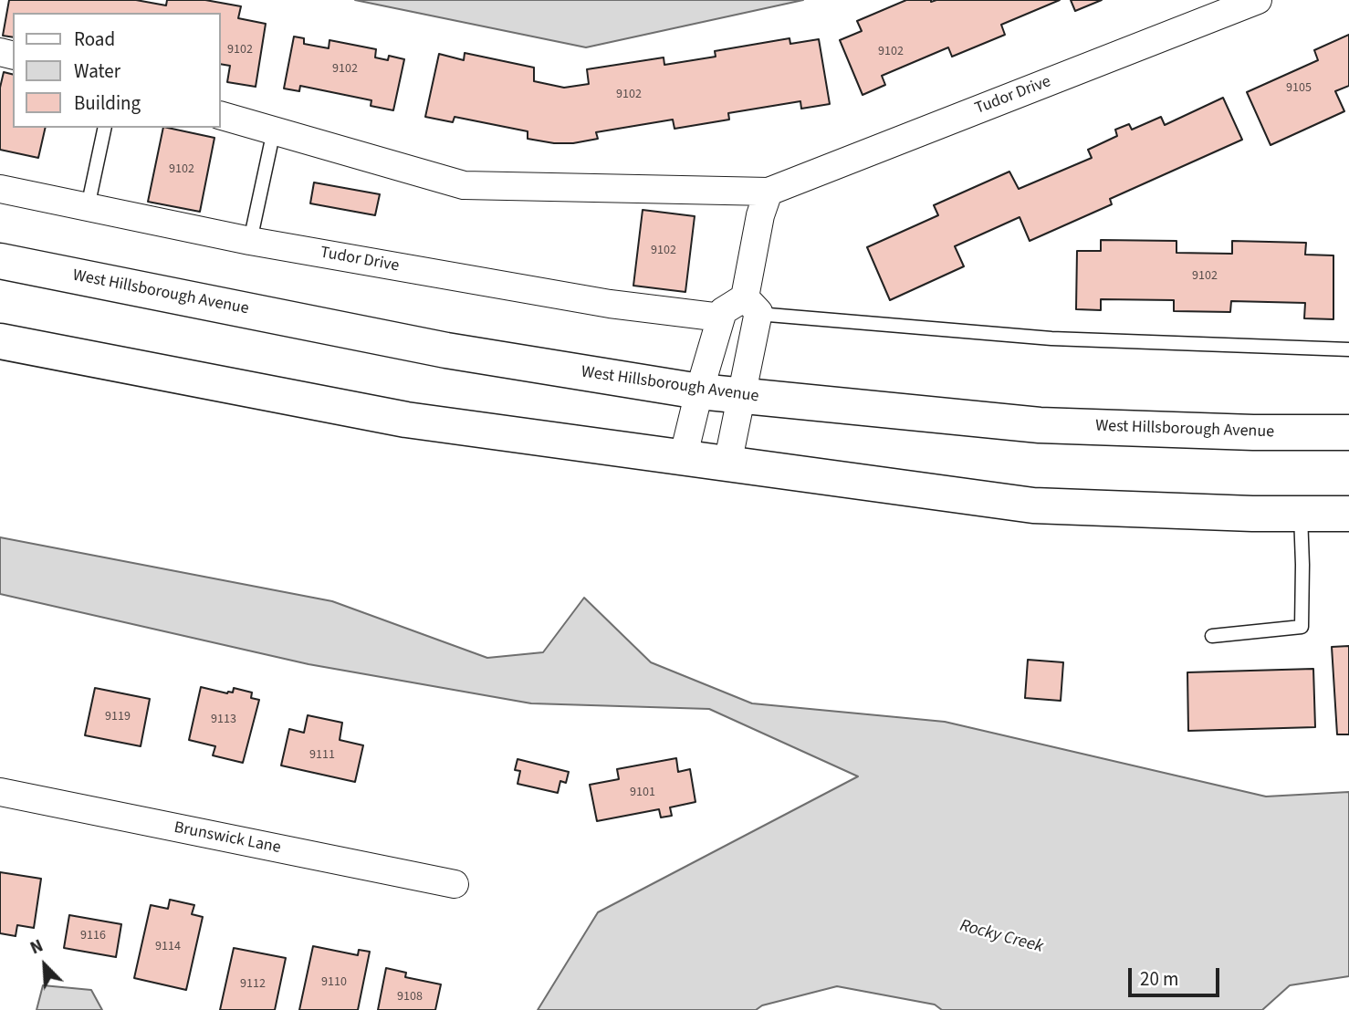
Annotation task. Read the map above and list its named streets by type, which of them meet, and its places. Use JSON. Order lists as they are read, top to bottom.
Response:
{
  "streets": {
    "main road": ["West Hillsborough Avenue"],
    "street": ["Tudor Drive", "Brunswick Lane"]
  },
  "water": ["Rocky Creek"],
  "house_numbers": [
    "9102",
    "9102",
    "9102",
    "9105",
    "9102",
    "9102",
    "9102",
    "9102",
    "9119",
    "9113",
    "9111",
    "9101",
    "9116",
    "9114",
    "9110",
    "9112",
    "9108"
  ],
  "legend": ["Road", "Water", "Building"],
  "scale_bar": "20 m",
  "north": "top left"
}
